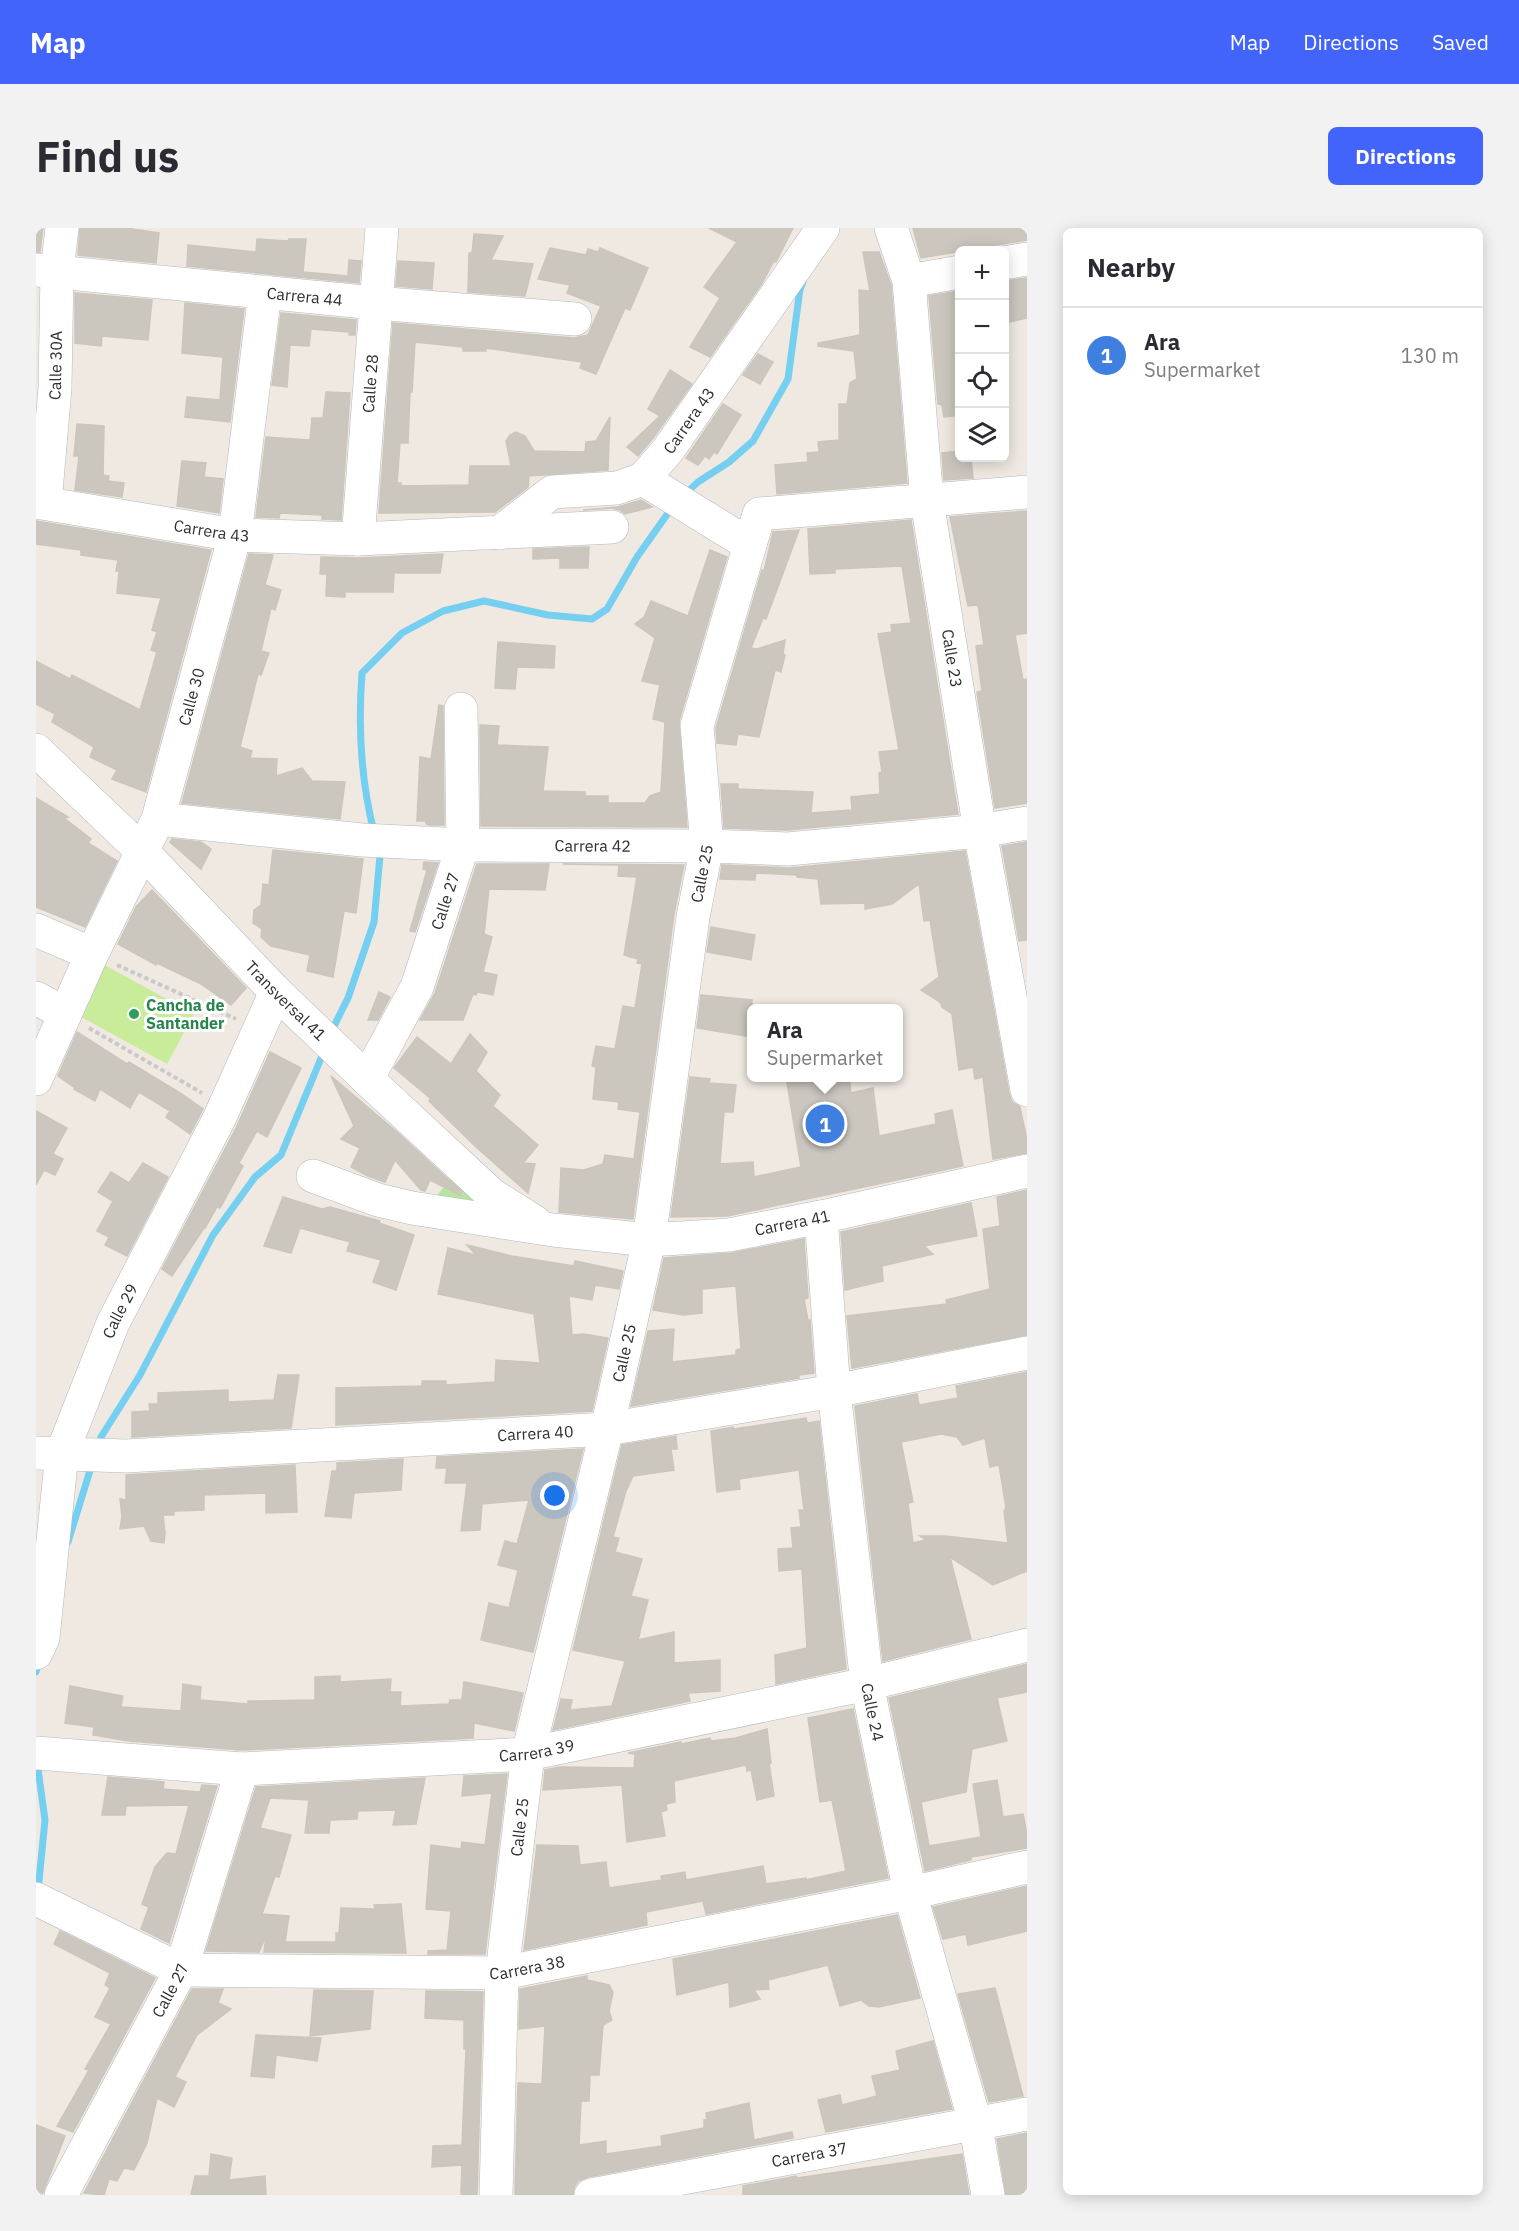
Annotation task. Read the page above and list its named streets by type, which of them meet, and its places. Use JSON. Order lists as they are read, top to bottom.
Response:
{
  "streets": {
    "street": [
      "Carrera 44",
      "Calle 30A",
      "Calle 28",
      "Carrera 43",
      "Calle 23",
      "Calle 30",
      "Carrera 42",
      "Calle 25",
      "Calle 27",
      "Transversal 41",
      "Carrera 41",
      "Calle 29",
      "Carrera 40",
      "Calle 24",
      "Carrera 39",
      "Carrera 38",
      "Carrera 37"
    ]
  },
  "crossings": [
    ["Carrera 44", "Calle 30A"],
    ["Carrera 44", "Calle 28"],
    ["Carrera 44", "Calle 30"],
    ["Calle 30A", "Carrera 43"],
    ["Calle 28", "Carrera 43"],
    ["Carrera 43", "Calle 30"],
    ["Calle 23", "Carrera 42"],
    ["Calle 23", "Calle 25"],
    ["Calle 30", "Carrera 42"],
    ["Calle 30", "Transversal 41"],
    ["Carrera 42", "Calle 25"],
    ["Carrera 42", "Calle 27"],
    ["Calle 25", "Carrera 41"],
    ["Calle 25", "Carrera 40"],
    ["Calle 25", "Carrera 39"],
    ["Calle 25", "Carrera 38"],
    ["Calle 27", "Transversal 41"],
    ["Calle 27", "Carrera 39"],
    ["Calle 27", "Carrera 38"],
    ["Transversal 41", "Carrera 41"],
    ["Transversal 41", "Calle 29"],
    ["Carrera 41", "Calle 24"],
    ["Calle 29", "Carrera 40"],
    ["Carrera 40", "Calle 24"],
    ["Calle 24", "Carrera 39"],
    ["Calle 24", "Carrera 38"],
    ["Calle 24", "Carrera 37"]
  ],
  "places": ["Cancha de Santander"],
  "page": {
    "header": "Map",
    "nav": ["Map", "Directions", "Saved"],
    "buttons": "Directions",
    "title": "Find us",
    "heading": "Nearby",
    "map_buttons": ["+", "−"],
    "list": [
      {
        "mark": "1",
        "name": "Ara",
        "note": "Supermarket",
        "value": "130 m"
      }
    ],
    "popup": ["Ara", "Supermarket"],
    "pins": "1"
  }
}
